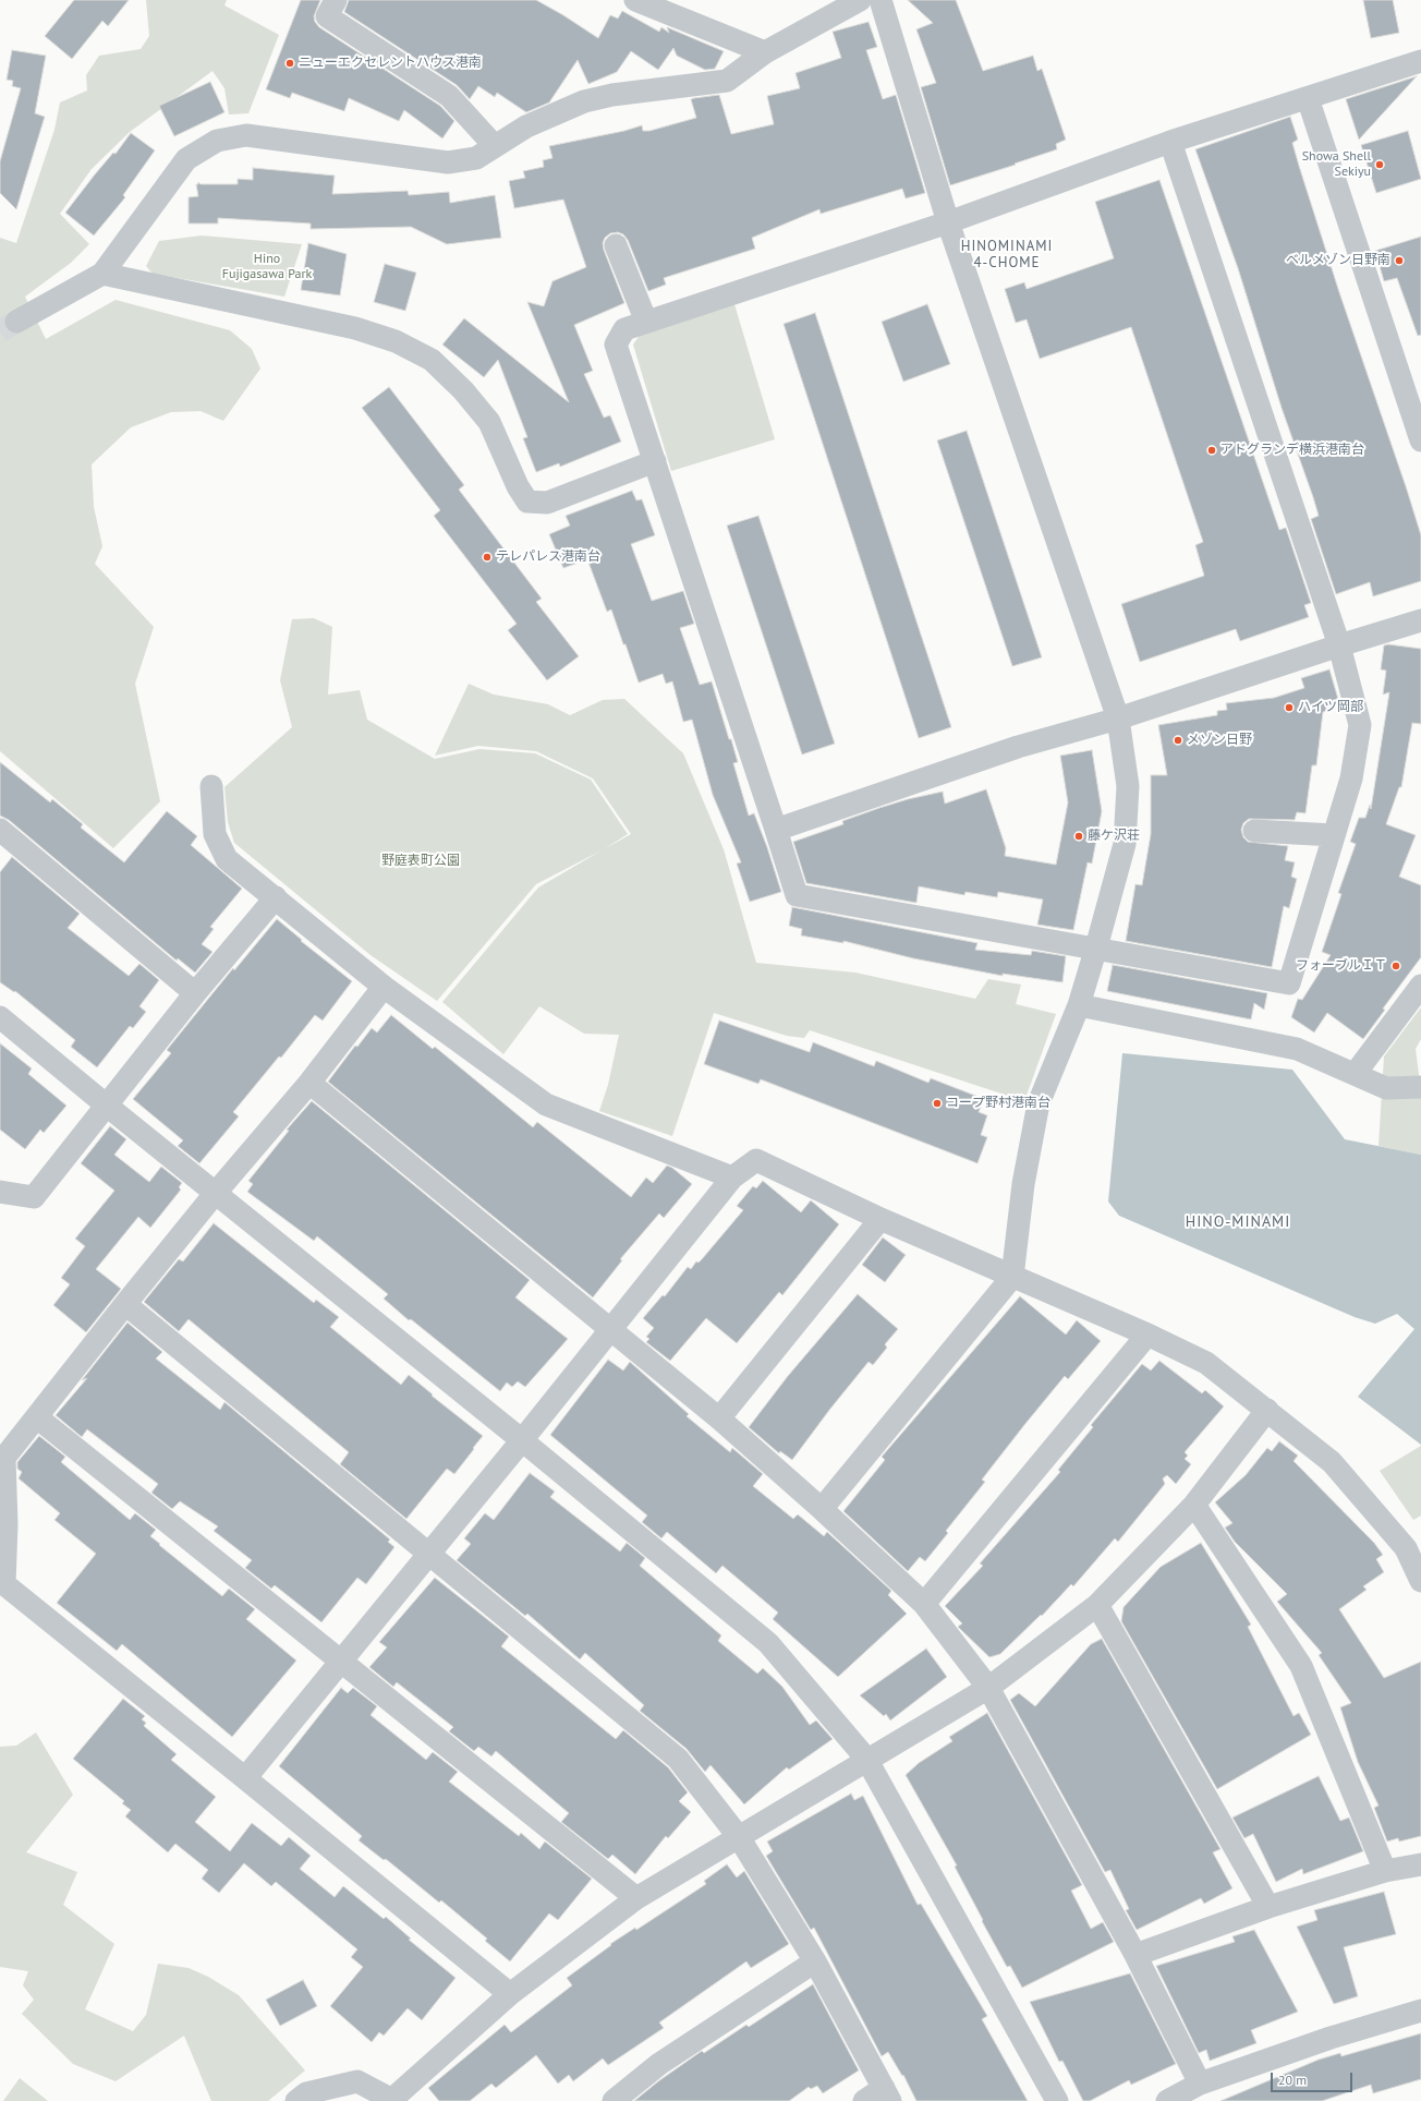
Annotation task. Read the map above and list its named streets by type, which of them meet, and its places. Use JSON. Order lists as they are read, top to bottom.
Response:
{
  "districts": ["HINOMINAMI 4-CHOME", "HINO-MINAMI"],
  "parks": ["Hino Fujigasawa Park", "野庭表町公園"],
  "places": [
    "ニューエクセレントハウス港南",
    "Showa Shell Sekiyu",
    "ベルメゾン日野南",
    "アドグランデ横浜港南台",
    "テレパレス港南台",
    "ハイツ岡部",
    "メゾン日野",
    "藤ケ沢荘",
    "フォーブルＩＴ",
    "コープ野村港南台"
  ],
  "scale_bar": "20 m"
}
